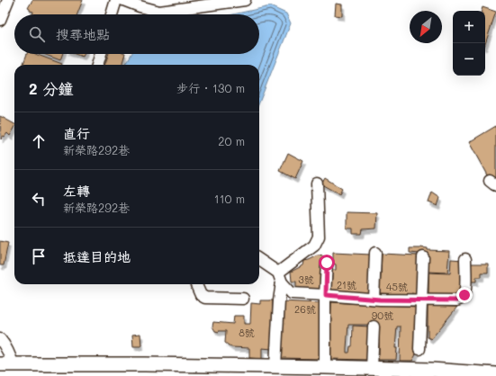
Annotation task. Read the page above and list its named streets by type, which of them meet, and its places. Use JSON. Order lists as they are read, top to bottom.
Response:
{
  "house_numbers": [
    "3號",
    "21號",
    "45號",
    "26號",
    "90號",
    "8號"
  ],
  "north": "bottom left",
  "page": {
    "map_buttons": ["+", "−"],
    "search": "搜尋地點",
    "heading": ["2 分鐘", "步行 · 130 m"],
    "list": [
      ["直行", "新榮路292巷", "20 m"],
      ["左轉", "新榮路292巷", "110 m"],
      "抵達目的地"
    ]
  }
}
